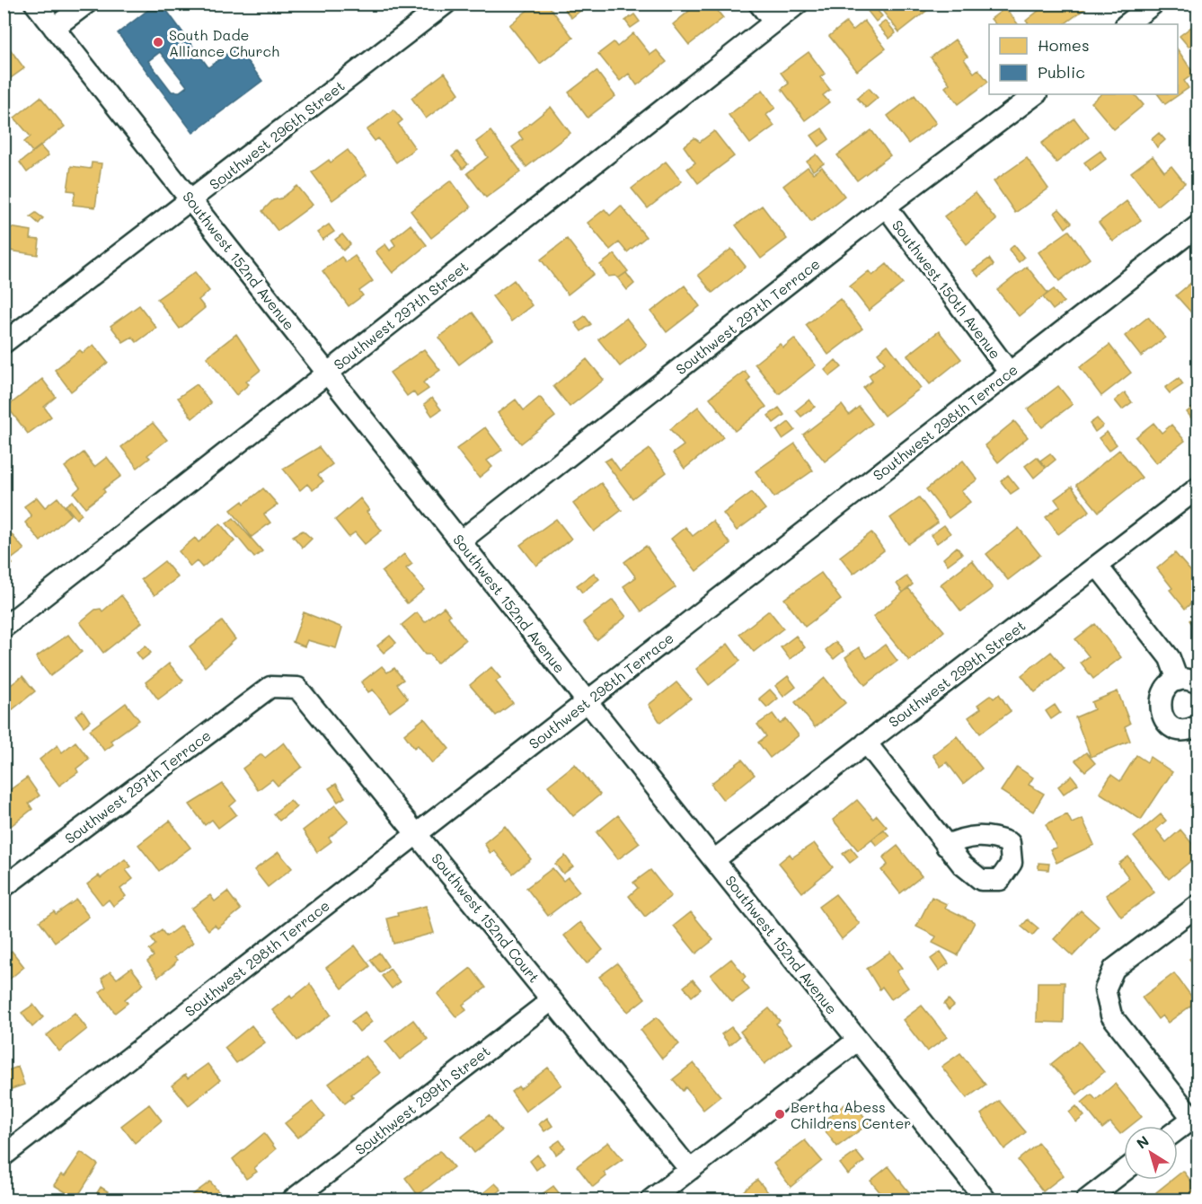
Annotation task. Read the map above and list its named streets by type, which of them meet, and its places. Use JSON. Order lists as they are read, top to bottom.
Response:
{
  "streets": {
    "street": [
      "Southwest 296th Street",
      "Southwest 152nd Avenue",
      "Southwest 150th Avenue",
      "Southwest 297th Street",
      "Southwest 297th Terrace",
      "Southwest 298th Terrace",
      "Southwest 299th Street",
      "Southwest 152nd Court"
    ]
  },
  "crossings": [
    ["Southwest 296th Street", "Southwest 152nd Avenue"],
    ["Southwest 152nd Avenue", "Southwest 297th Street"],
    ["Southwest 152nd Avenue", "Southwest 297th Terrace"],
    ["Southwest 152nd Avenue", "Southwest 298th Terrace"],
    ["Southwest 152nd Avenue", "Southwest 299th Street"],
    ["Southwest 150th Avenue", "Southwest 297th Terrace"],
    ["Southwest 150th Avenue", "Southwest 298th Terrace"],
    ["Southwest 297th Terrace", "Southwest 152nd Court"],
    ["Southwest 298th Terrace", "Southwest 152nd Court"],
    ["Southwest 299th Street", "Southwest 152nd Court"]
  ],
  "places": ["South Dade Alliance Church", "Bertha Abess Childrens Center"],
  "legend": ["Homes", "Public"],
  "north": "top left"
}
